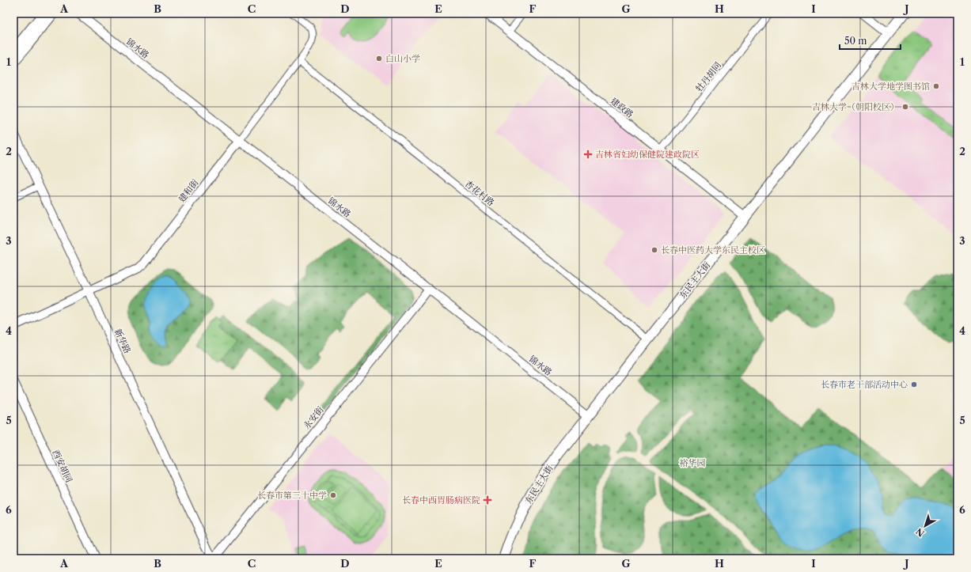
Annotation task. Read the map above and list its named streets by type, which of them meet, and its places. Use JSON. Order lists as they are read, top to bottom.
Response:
{
  "streets": {
    "main road": ["东民主大街"],
    "street": [
      "锦水路",
      "牡丹胡同",
      "建政路",
      "建和街",
      "杏花村路",
      "新华路",
      "永安街",
      "西安胡同"
    ]
  },
  "crossings": [
    ["锦水路", "建和街"],
    ["锦水路", "东民主大街"],
    ["锦水路", "永安街"],
    ["牡丹胡同", "建政路"],
    ["建政路", "东民主大街"],
    ["建和街", "杏花村路"],
    ["建和街", "新华路"],
    ["杏花村路", "东民主大街"],
    ["新华路", "永安街"]
  ],
  "parks": ["裕华园"],
  "places": {
    "other": [
      "白山小学",
      "吉林大学地学图书馆",
      "吉林大学（朝阳校区）",
      "长春中医药大学东民主校区",
      "长春市老干部活动中心",
      "长春市第三十中学"
    ],
    "health": ["吉林省妇幼保健院建政院区", "长春中西胃肠病医院"]
  },
  "scale_bar": "50 m",
  "north": "bottom left",
  "grid": {
    "columns": [
      "A",
      "B",
      "C",
      "D",
      "E",
      "F",
      "G",
      "H",
      "I",
      "J"
    ],
    "rows": [
      "1",
      "2",
      "3",
      "4",
      "5",
      "6"
    ]
  }
}
